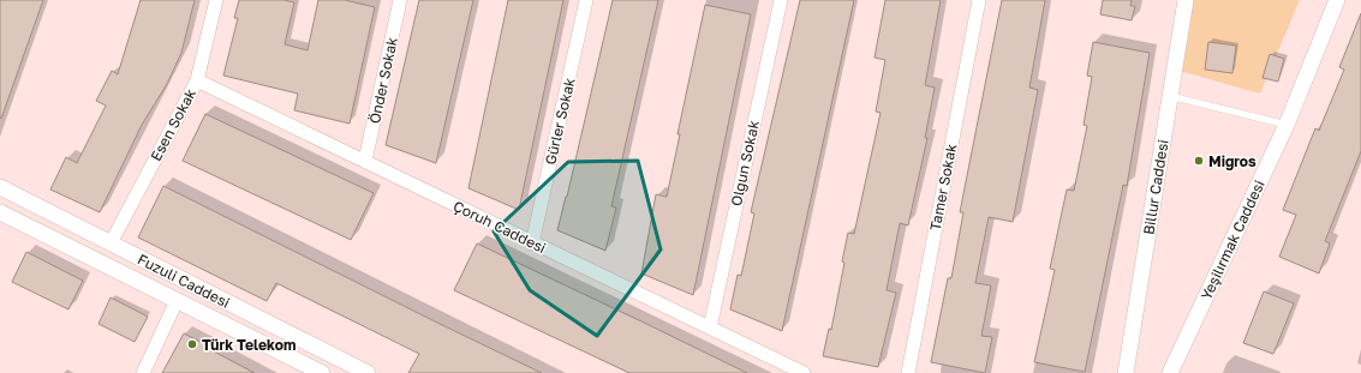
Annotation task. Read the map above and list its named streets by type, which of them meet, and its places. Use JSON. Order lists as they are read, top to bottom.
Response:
{
  "streets": {
    "street": [
      "Önder Sokak",
      "Gürler Sokak",
      "Esen Sokak",
      "Olgun Sokak",
      "Tamer Sokak",
      "Billur Caddesi",
      "Çoruh Caddesi",
      "Yeşilırmak Caddesi",
      "Fuzuli Caddesi"
    ]
  },
  "crossings": [
    ["Önder Sokak", "Çoruh Caddesi"],
    ["Gürler Sokak", "Çoruh Caddesi"],
    ["Esen Sokak", "Çoruh Caddesi"],
    ["Esen Sokak", "Fuzuli Caddesi"],
    ["Olgun Sokak", "Çoruh Caddesi"]
  ],
  "places": ["Migros", "Türk Telekom"]
}
